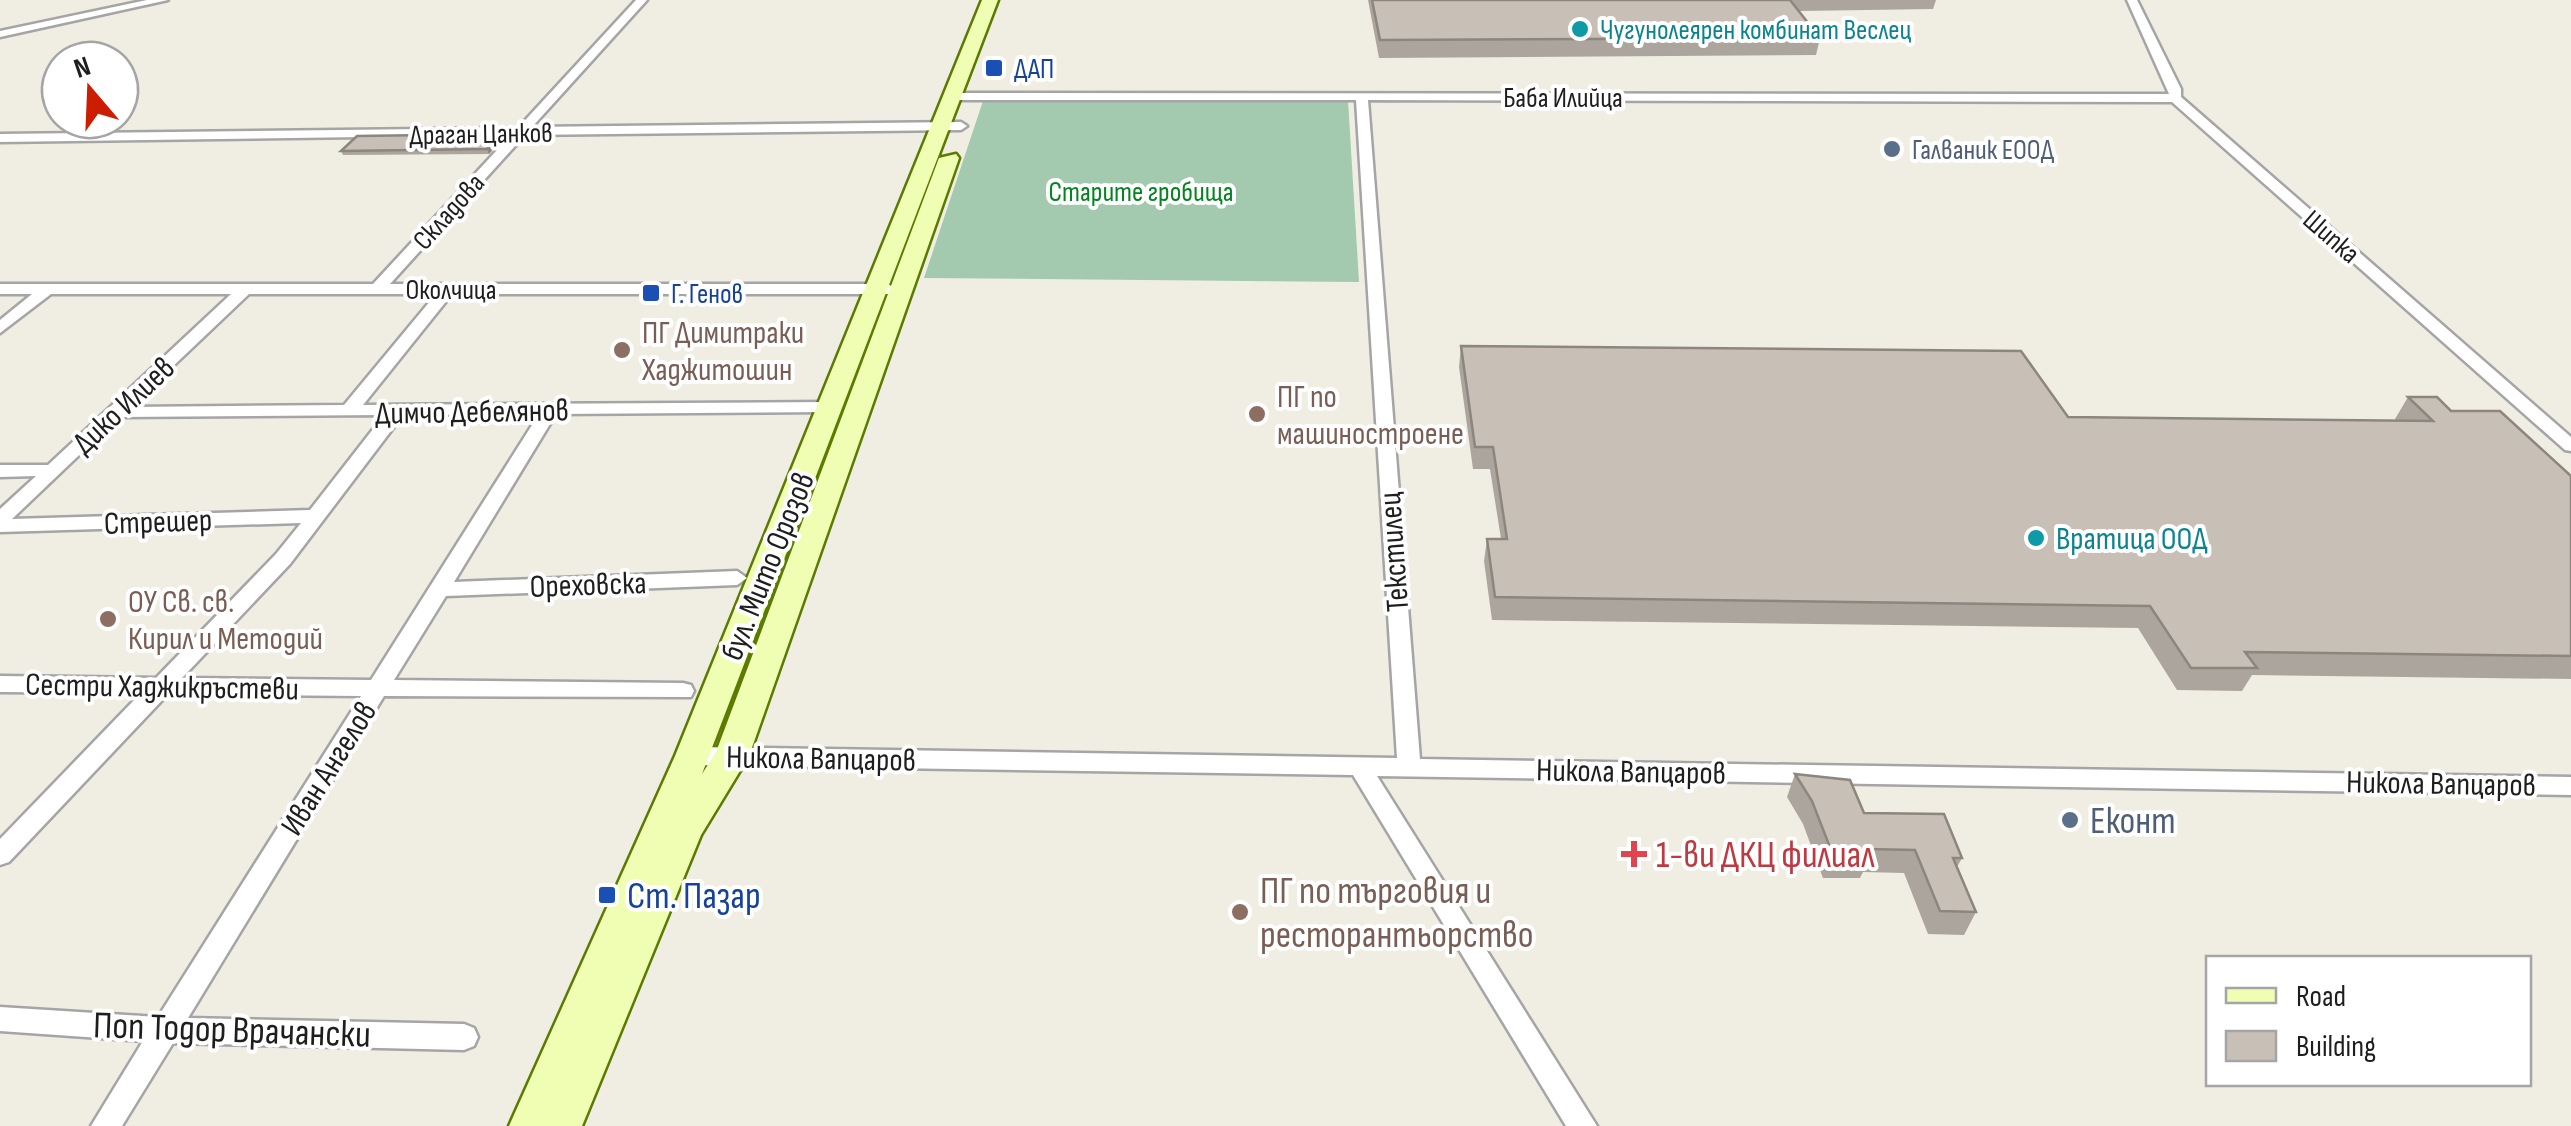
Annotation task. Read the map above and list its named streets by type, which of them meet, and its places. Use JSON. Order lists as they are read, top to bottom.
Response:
{
  "streets": {
    "main road": ["бул. Мито Орозов"],
    "street": [
      "Баба Илийца",
      "Драган Цанков",
      "Складова",
      "Шипка",
      "Околчица",
      "Дико Илиев",
      "Димчо Дебелянов",
      "Стрешер",
      "Текстилец",
      "Ореховска",
      "Сестри Хаджикръстеви",
      "Никола Вапцаров",
      "Иван Ангелов",
      "Поп Тодор Врачански"
    ]
  },
  "crossings": [
    ["Баба Илийца", "Шипка"],
    ["Баба Илийца", "Текстилец"],
    ["Баба Илийца", "бул. Мито Орозов"],
    ["Драган Цанков", "Складова"],
    ["Драган Цанков", "бул. Мито Орозов"],
    ["Складова", "Околчица"],
    ["Околчица", "Дико Илиев"],
    ["Околчица", "бул. Мито Орозов"],
    ["Дико Илиев", "Димчо Дебелянов"],
    ["Дико Илиев", "Стрешер"],
    ["Димчо Дебелянов", "бул. Мито Орозов"],
    ["Димчо Дебелянов", "Иван Ангелов"],
    ["Текстилец", "Никола Вапцаров"],
    ["бул. Мито Орозов", "Никола Вапцаров"],
    ["Ореховска", "Иван Ангелов"],
    ["Сестри Хаджикръстеви", "Иван Ангелов"],
    ["Иван Ангелов", "Поп Тодор Врачански"]
  ],
  "parks": ["Старите гробища"],
  "places": {
    "other": [
      "Чугунолеярен комбинат Веслец",
      "Галваник ЕООД",
      "ПГ Димитраки Хаджитошин",
      "ПГ по машиностроене",
      "Вратица ООД",
      "ОУ Св. св. Кирил и Методий",
      "Еконт",
      "ПГ по търговия и ресторантьорство"
    ],
    "transit": ["ДАП", "Г. Генов", "Ст. Пазар"],
    "health": ["1-ви ДКЦ филиал"]
  },
  "legend": ["Road", "Building"],
  "north": "top"
}
